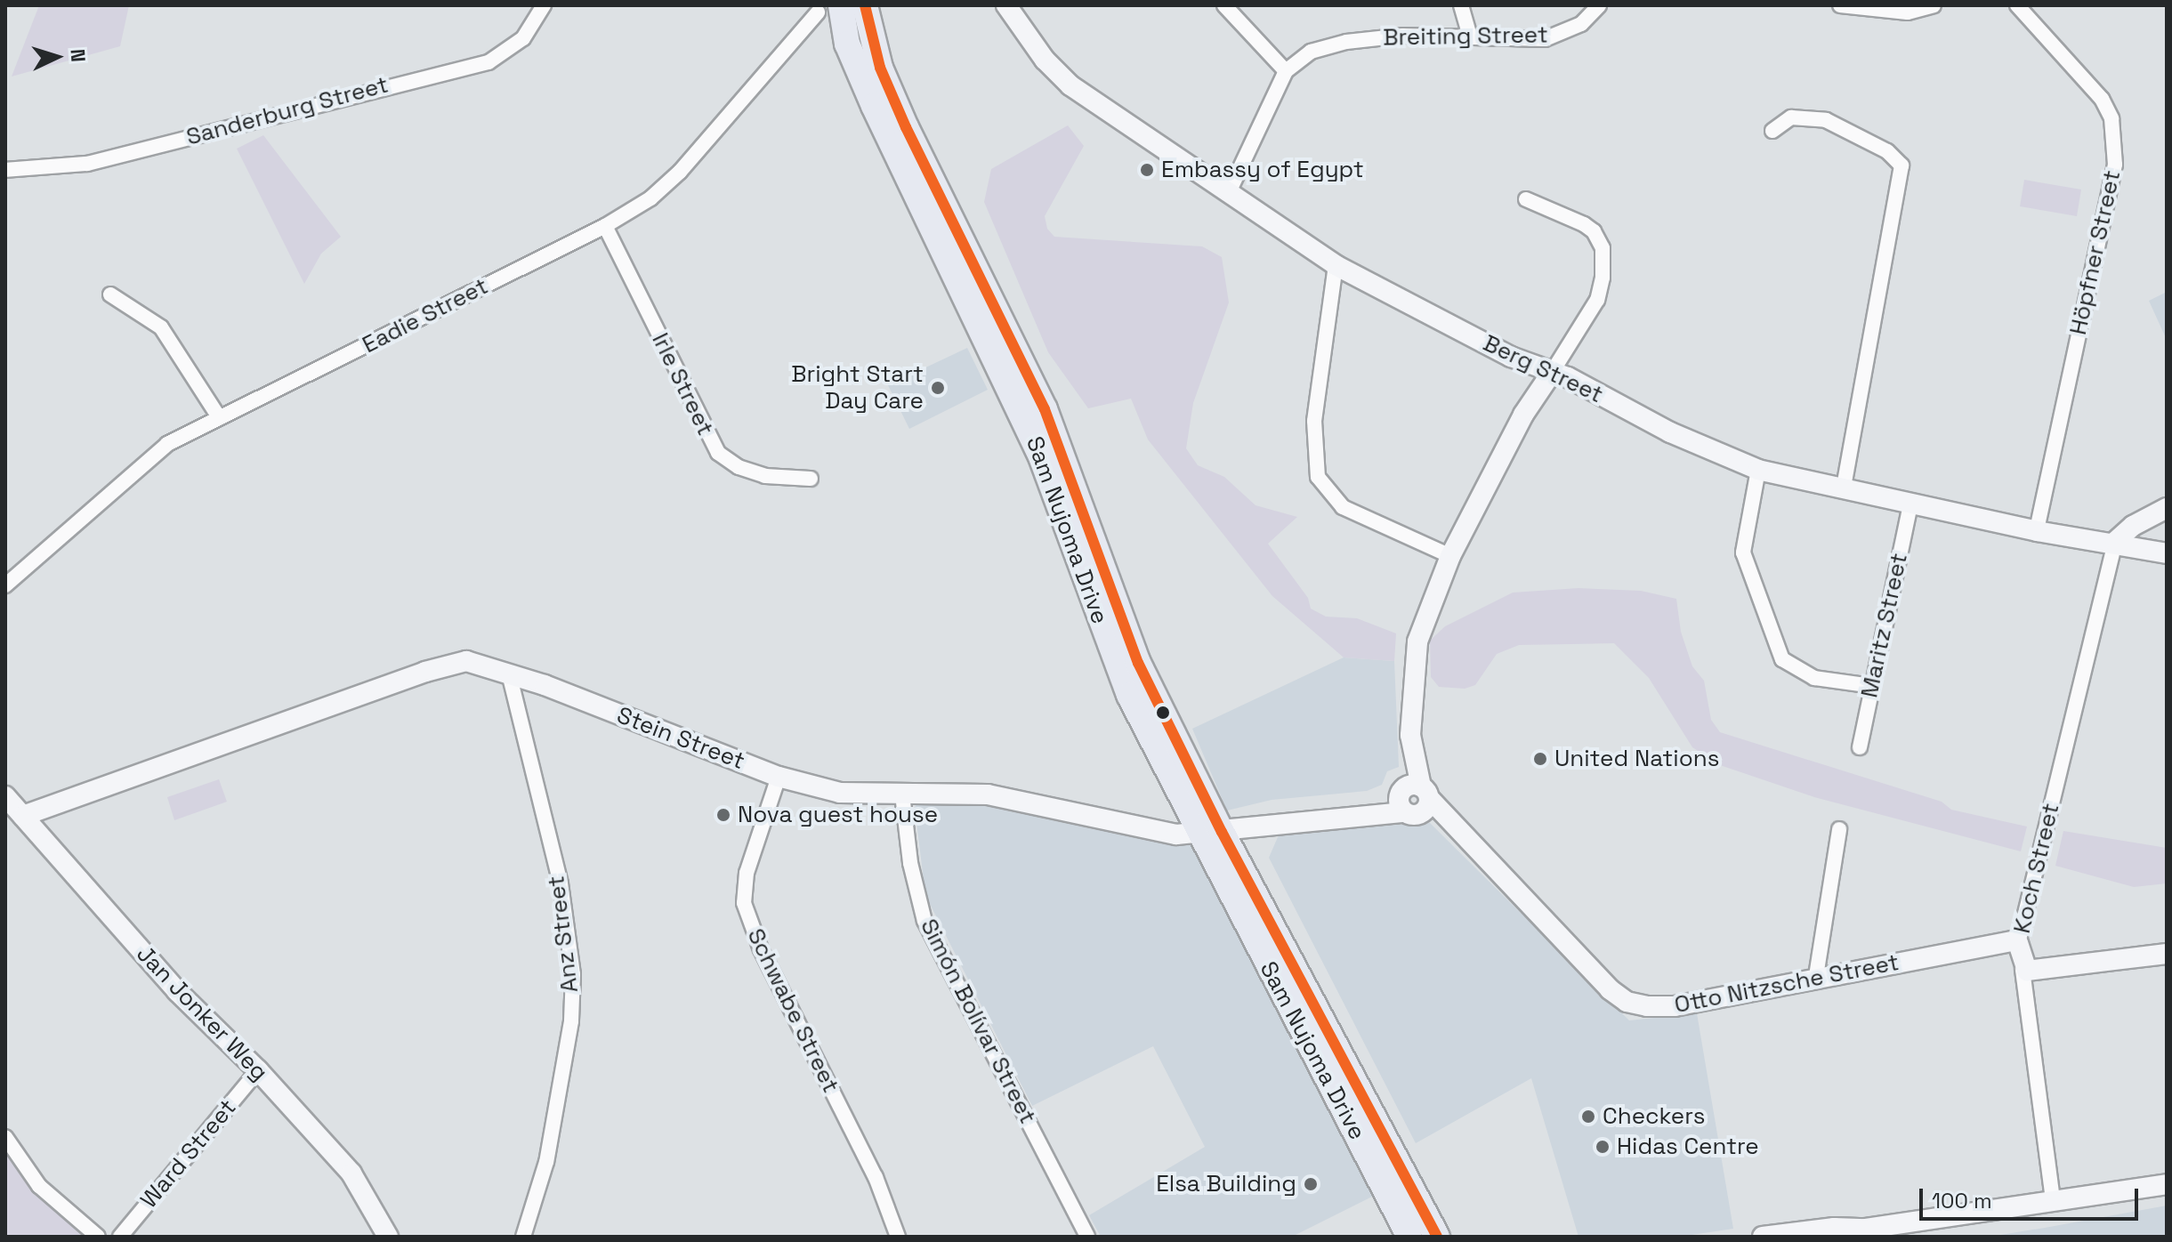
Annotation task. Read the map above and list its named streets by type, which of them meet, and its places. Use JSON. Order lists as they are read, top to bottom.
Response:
{
  "streets": {
    "highway": ["Sam Nujoma Drive"],
    "street": [
      "Breiting Street",
      "Sanderburg Street",
      "Höpfner Street",
      "Eadie Street",
      "Berg Street",
      "Irle Street",
      "Maritz Street",
      "Stein Street",
      "Koch Street",
      "Anz Street",
      "Otto Nitzsche Street",
      "Schwabe Street",
      "Jan Jonker Weg",
      "Simón Bolívar Street",
      "Ward Street"
    ]
  },
  "crossings": [
    ["Breiting Street", "Berg Street"],
    ["Höpfner Street", "Berg Street"],
    ["Eadie Street", "Irle Street"],
    ["Eadie Street", "Sam Nujoma Drive"],
    ["Berg Street", "Maritz Street"],
    ["Berg Street", "Koch Street"],
    ["Sam Nujoma Drive", "Stein Street"],
    ["Stein Street", "Anz Street"],
    ["Stein Street", "Otto Nitzsche Street"],
    ["Stein Street", "Schwabe Street"],
    ["Stein Street", "Jan Jonker Weg"],
    ["Stein Street", "Simón Bolívar Street"],
    ["Koch Street", "Otto Nitzsche Street"],
    ["Jan Jonker Weg", "Ward Street"]
  ],
  "places": [
    "Embassy of Egypt",
    "Bright Start Day Care",
    "United Nations",
    "Nova guest house",
    "Checkers",
    "Hidas Centre",
    "Elsa Building"
  ],
  "scale_bar": "100 m",
  "north": "right"
}
